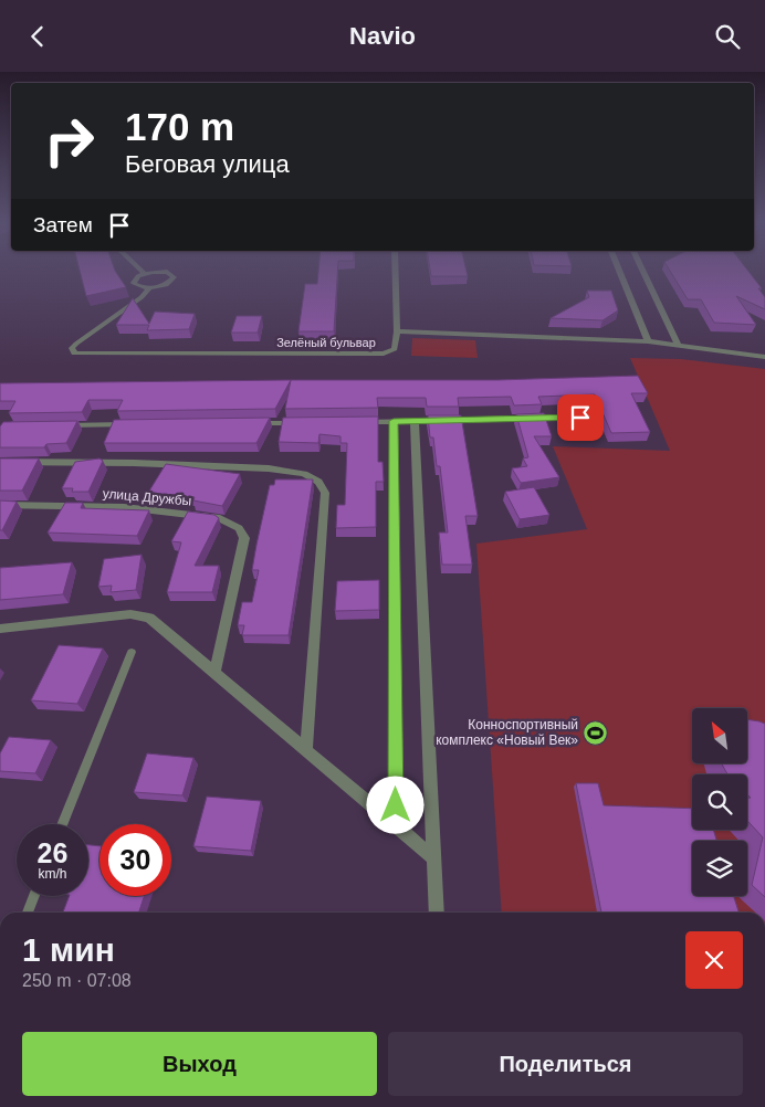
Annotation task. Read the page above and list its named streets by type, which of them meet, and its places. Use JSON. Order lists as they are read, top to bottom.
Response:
{
  "streets": {
    "street": ["Зелёный бульвар", "улица Дружбы"]
  },
  "places": {
    "sports": ["Конноспортивный комплекс «Новый Век»"]
  },
  "north": "top left",
  "page": {
    "header": "Navio",
    "turn": ["170 m", "Беговая улица"],
    "then": "Затем",
    "speed": "26 km/h",
    "limit": "30",
    "heading": ["1 мин", "250 m · 07:08"],
    "buttons": ["Выход", "Поделиться"]
  }
}
